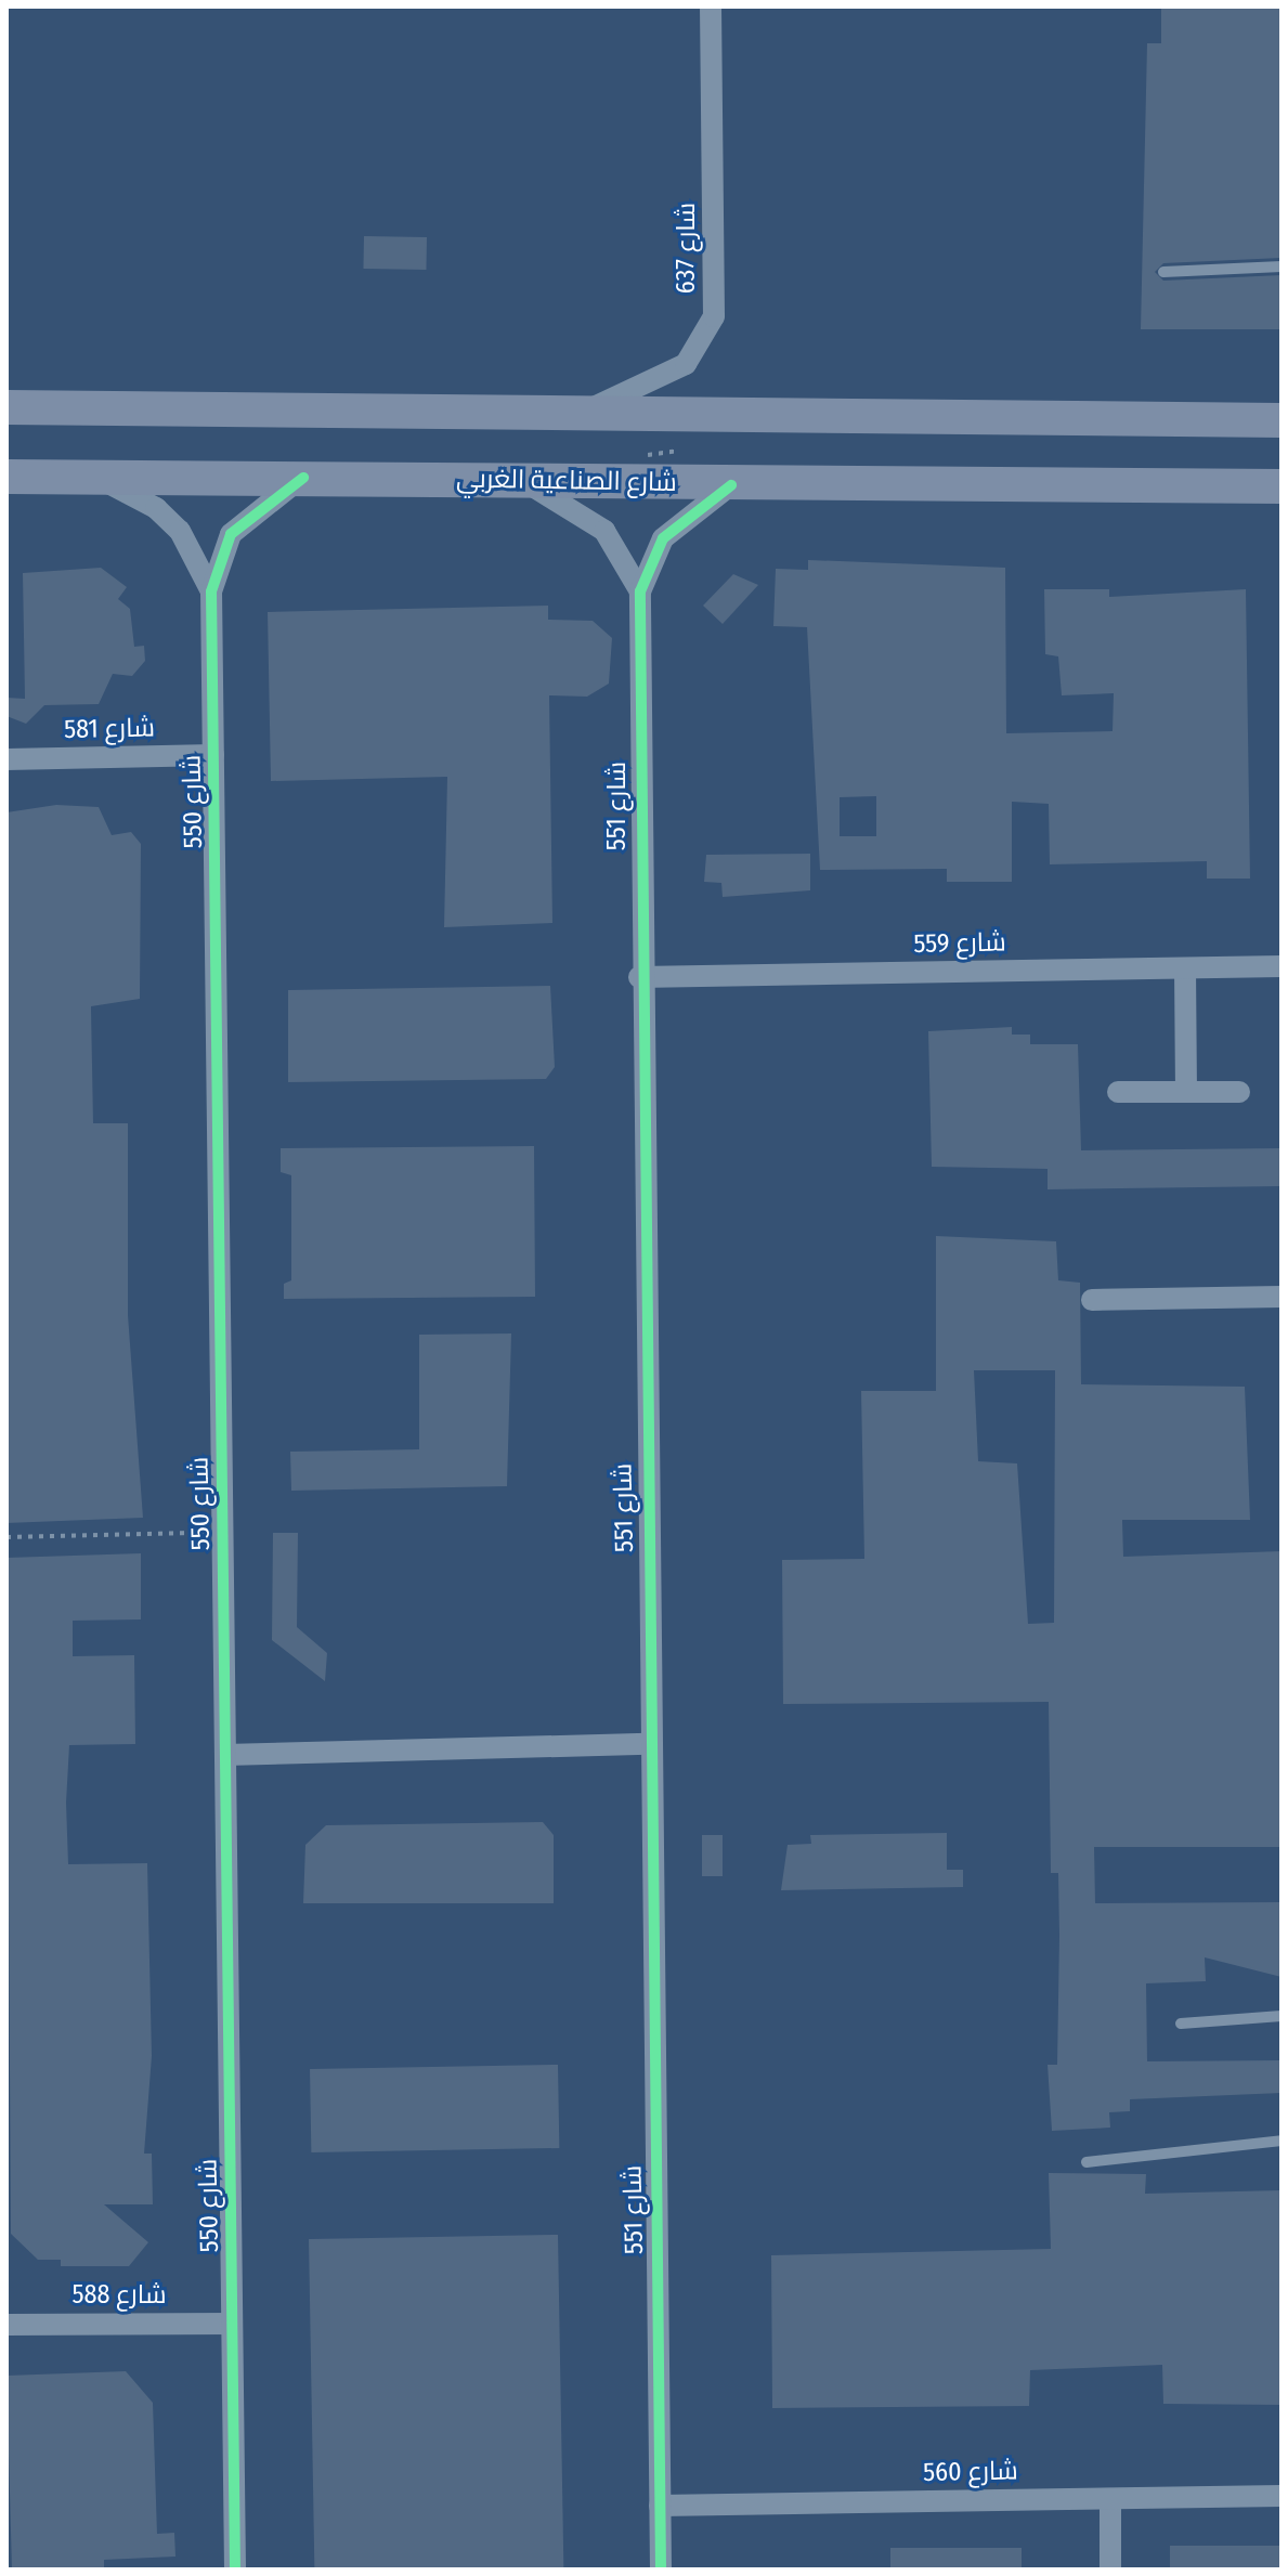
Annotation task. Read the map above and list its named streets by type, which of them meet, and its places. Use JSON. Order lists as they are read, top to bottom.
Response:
{
  "streets": {
    "main road": ["شارع الصناعية الغربي"],
    "street": [
      "شارع 637",
      "شارع 581",
      "شارع 550",
      "شارع 551",
      "شارع 559",
      "شارع 588",
      "شارع 560"
    ]
  },
  "crossings": [
    ["شارع الصناعية الغربي", "شارع 550"],
    ["شارع الصناعية الغربي", "شارع 551"],
    ["شارع 581", "شارع 550"],
    ["شارع 550", "شارع 588"],
    ["شارع 551", "شارع 559"],
    ["شارع 551", "شارع 560"]
  ]
}
